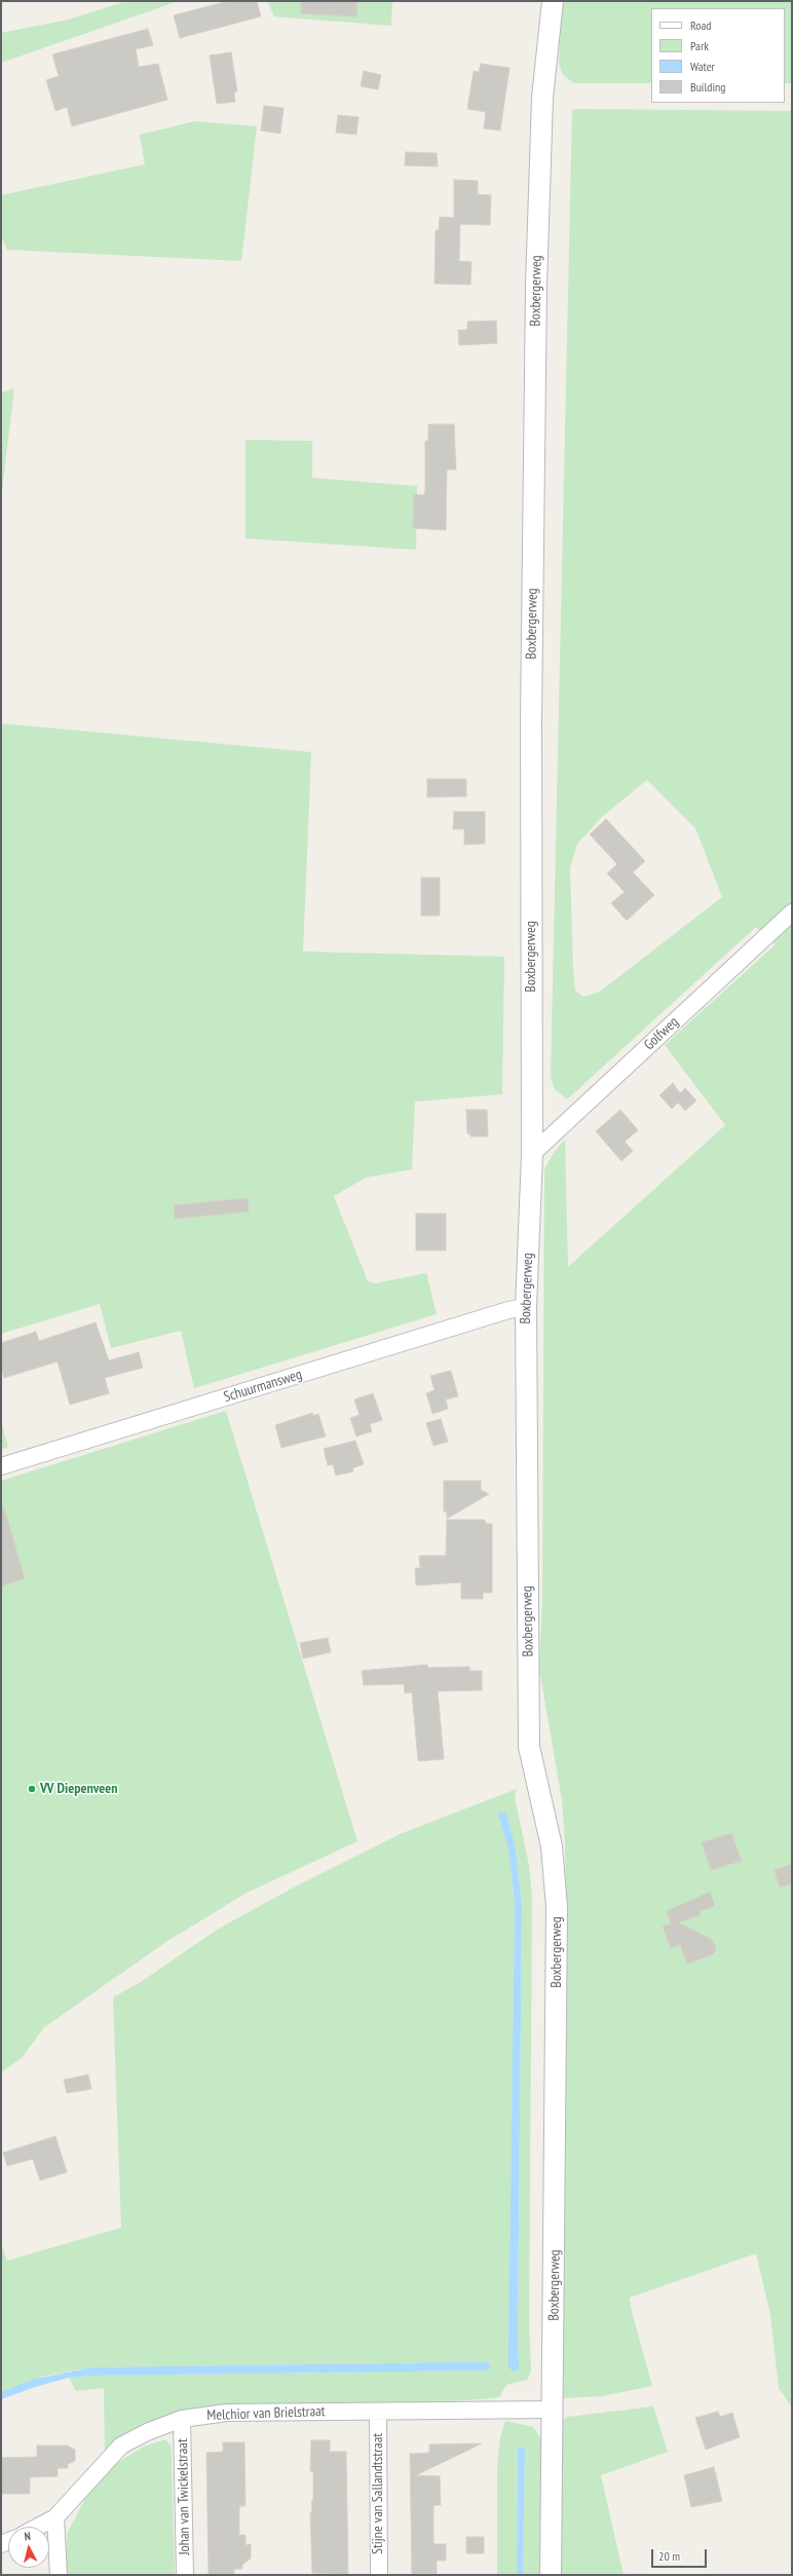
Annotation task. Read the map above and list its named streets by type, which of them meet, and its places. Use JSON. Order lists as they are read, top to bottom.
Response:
{
  "streets": {
    "street": [
      "Boxbergerweg",
      "Golfweg",
      "Schuurmansweg",
      "Melchior van Brielstraat",
      "Stijne van Sallandtstraat",
      "Johan van Twickelstraat"
    ]
  },
  "crossings": [
    ["Boxbergerweg", "Golfweg"],
    ["Boxbergerweg", "Schuurmansweg"],
    ["Boxbergerweg", "Melchior van Brielstraat"],
    ["Melchior van Brielstraat", "Stijne van Sallandtstraat"],
    ["Melchior van Brielstraat", "Johan van Twickelstraat"]
  ],
  "places": ["VV Diepenveen"],
  "legend": [
    "Road",
    "Park",
    "Water",
    "Building"
  ],
  "scale_bar": "20 m",
  "north": "top"
}
